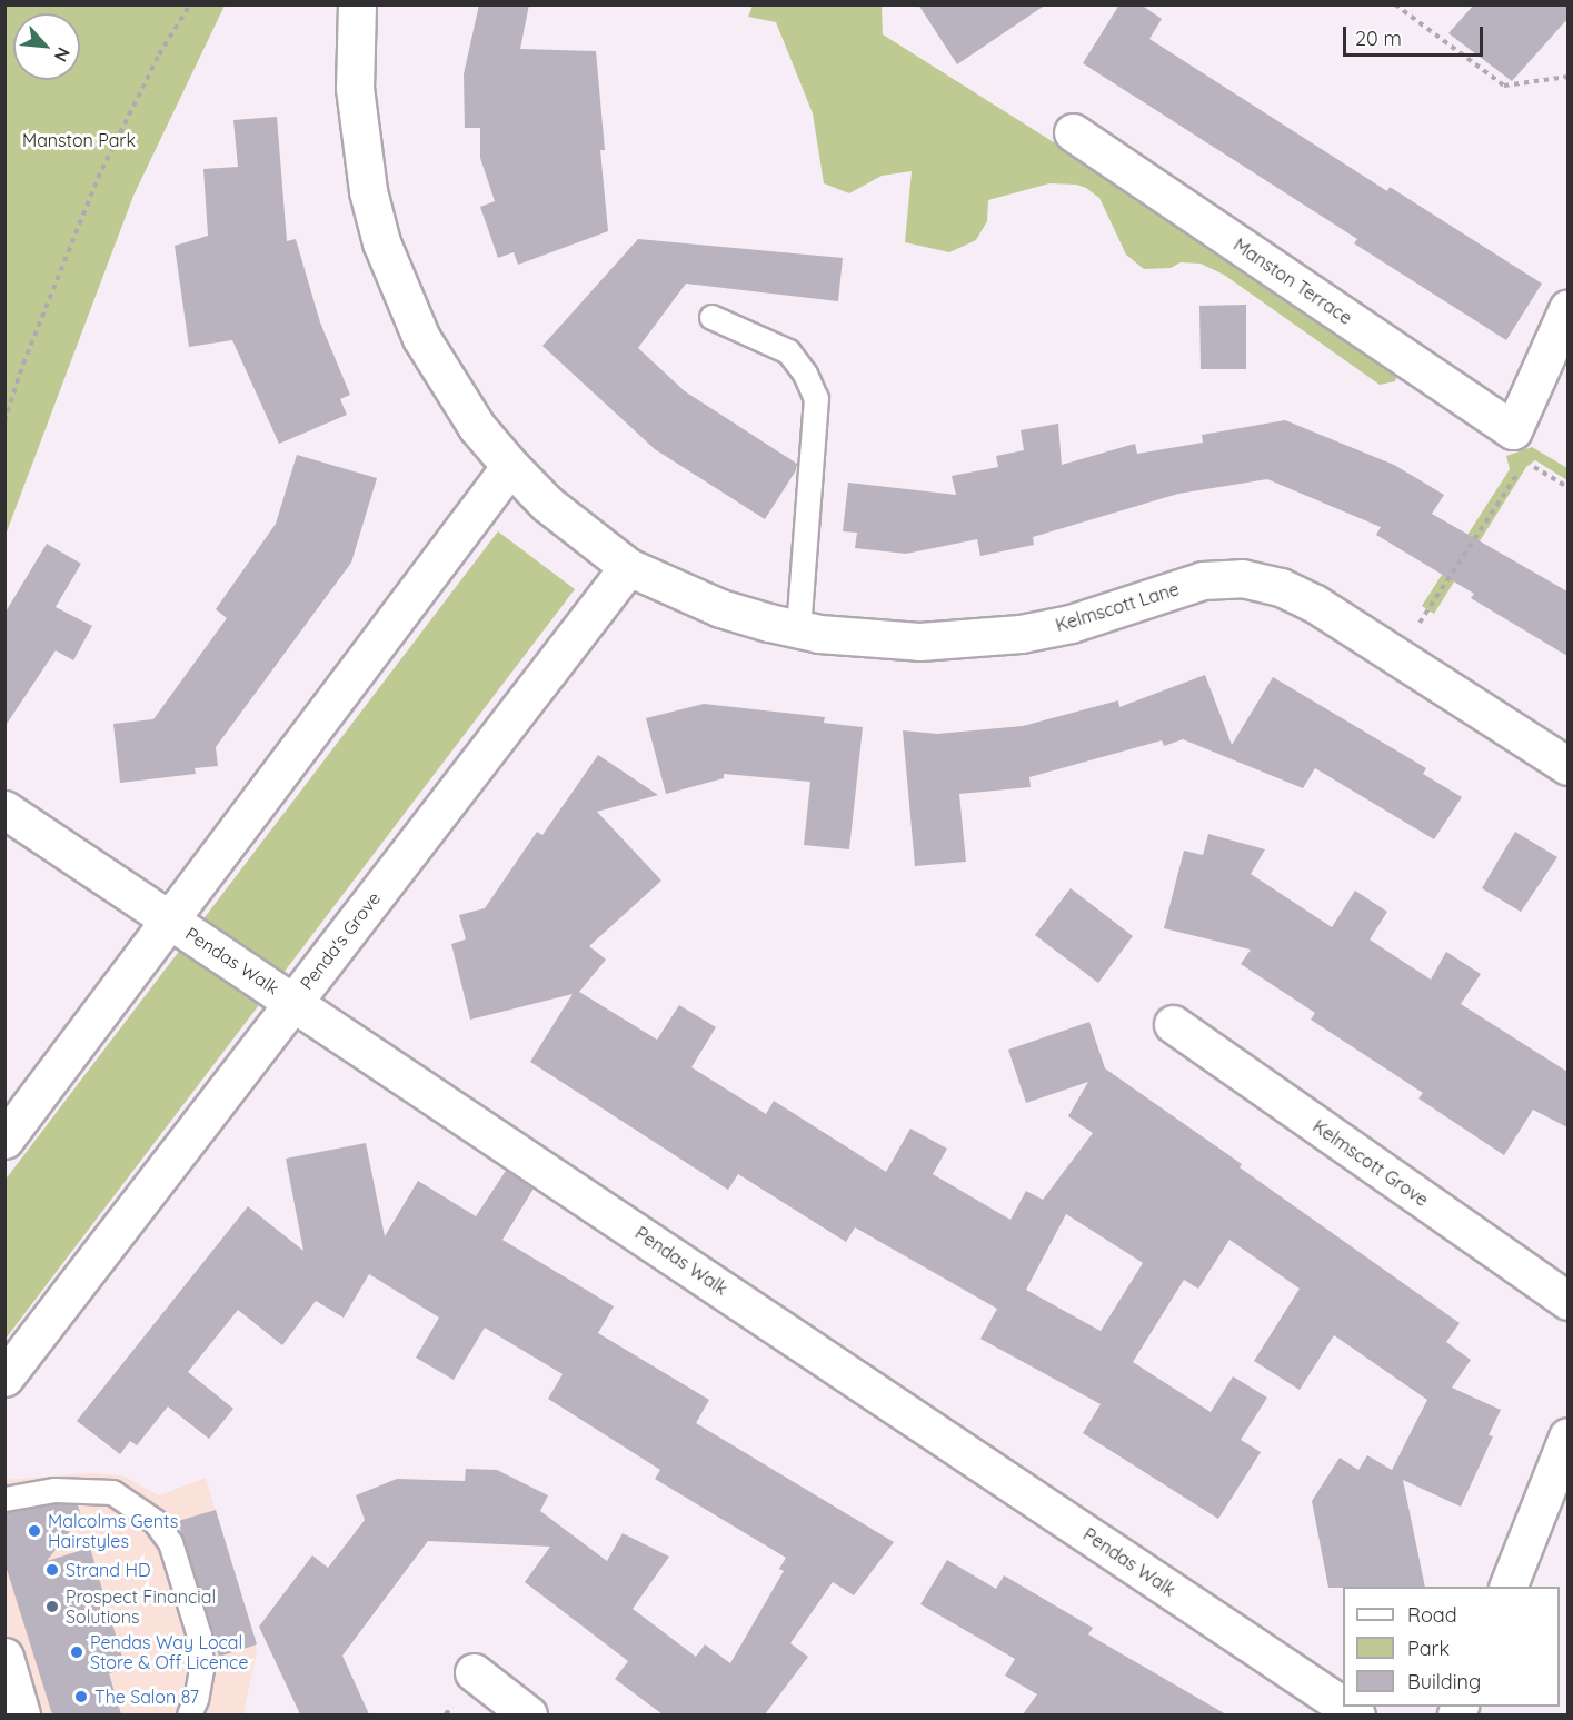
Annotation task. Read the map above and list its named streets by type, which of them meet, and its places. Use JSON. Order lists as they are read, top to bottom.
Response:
{
  "streets": {
    "street": [
      "Manston Terrace",
      "Kelmscott Lane",
      "Penda's Grove",
      "Pendas Walk",
      "Kelmscott Grove"
    ]
  },
  "crossings": [
    ["Kelmscott Lane", "Penda's Grove"],
    ["Penda's Grove", "Pendas Walk"]
  ],
  "parks": ["Manston Park"],
  "places": [
    "Malcolms Gents Hairstyles",
    "Strand HD",
    "Prospect Financial Solutions",
    "Pendas Way Local Store & Off Licence",
    "The Salon 87"
  ],
  "legend": ["Road", "Park", "Building"],
  "scale_bar": "20 m",
  "north": "bottom right"
}
